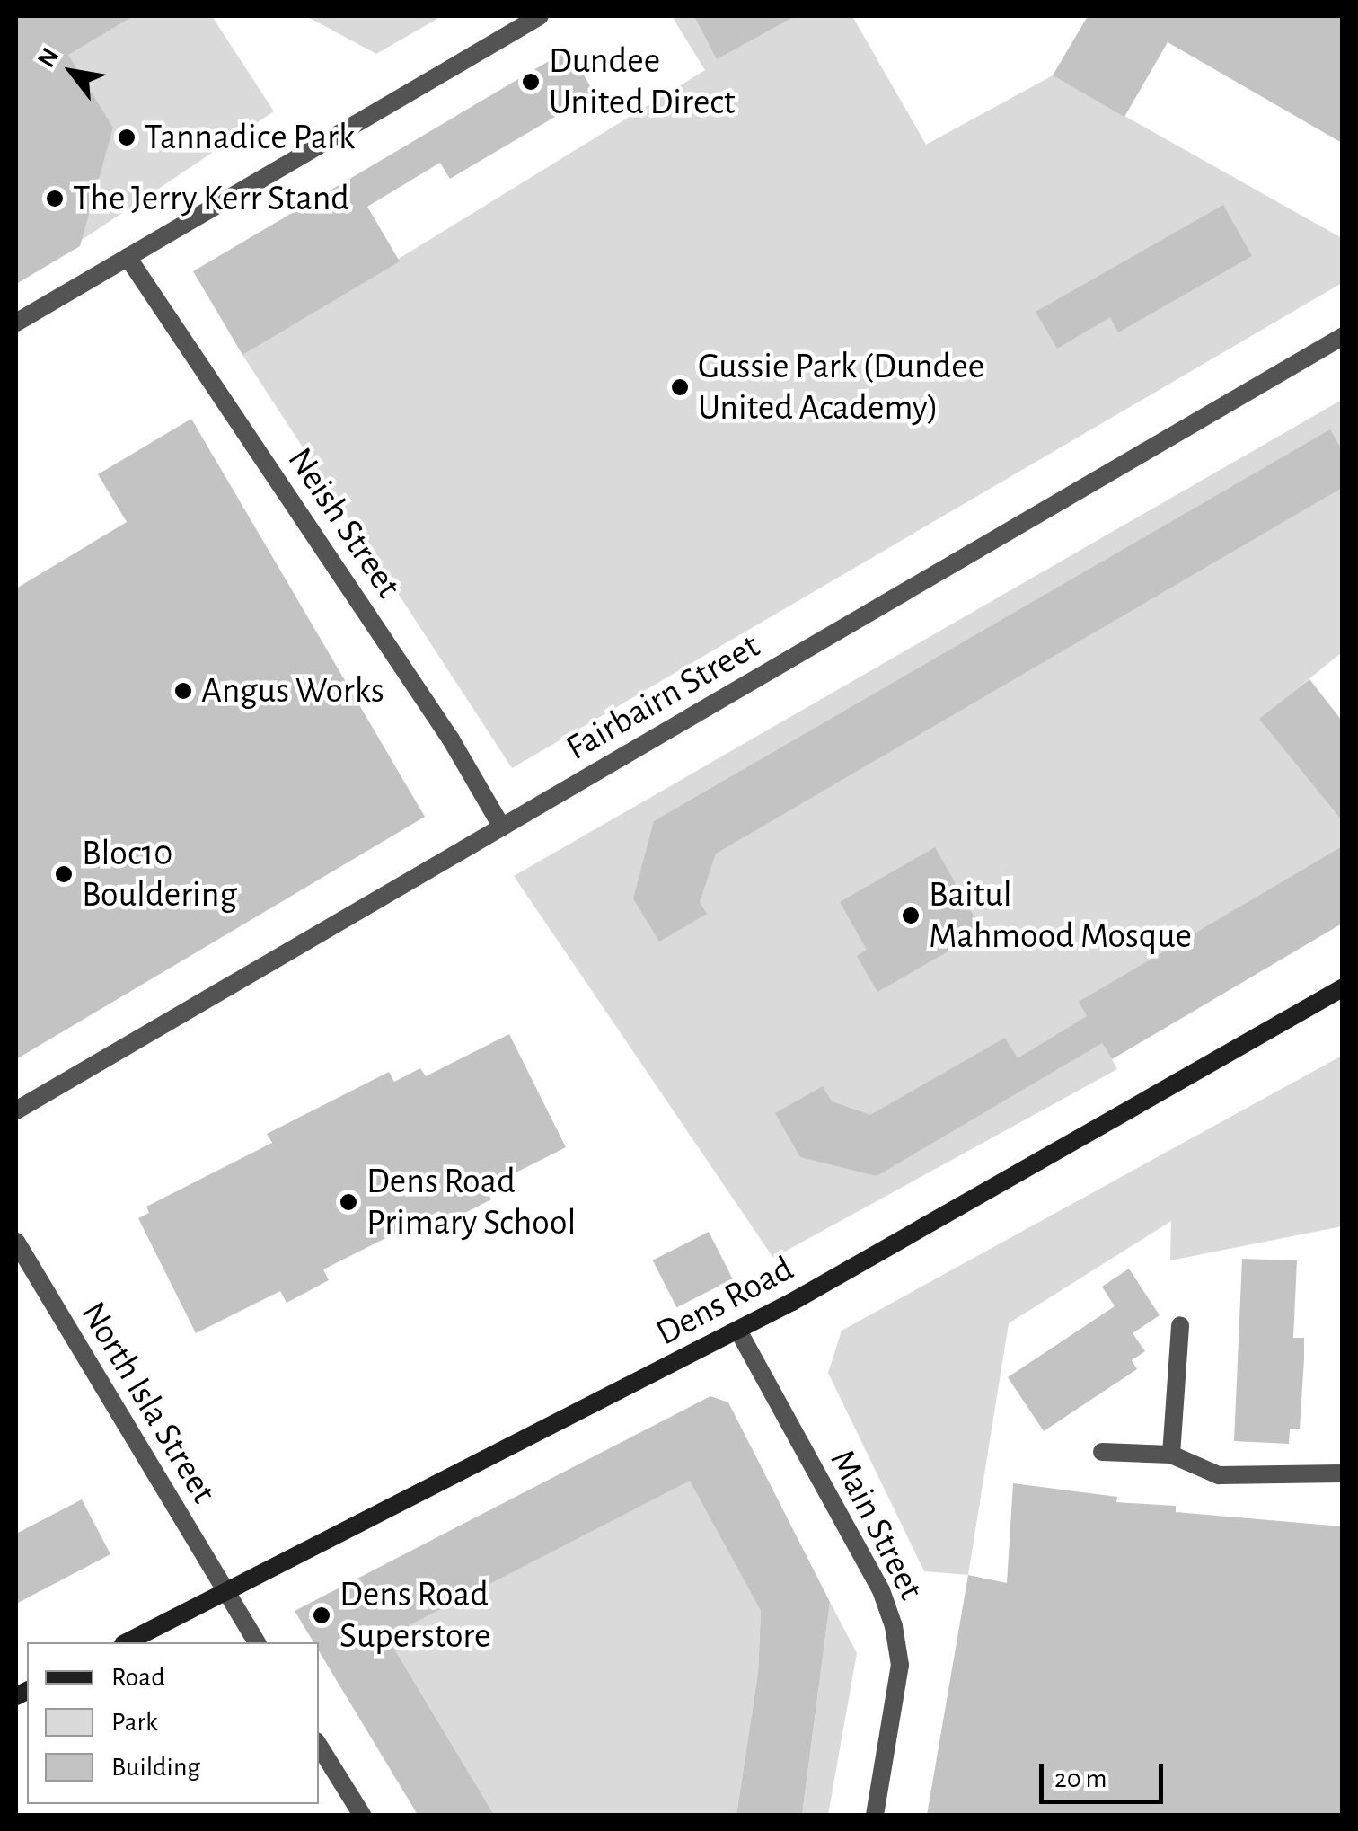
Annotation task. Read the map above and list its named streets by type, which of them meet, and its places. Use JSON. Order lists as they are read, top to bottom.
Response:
{
  "streets": {
    "main road": ["Dens Road"],
    "street": [
      "Neish Street",
      "Fairbairn Street",
      "North Isla Street",
      "Main Street"
    ]
  },
  "crossings": [
    ["Neish Street", "Fairbairn Street"],
    ["Dens Road", "North Isla Street"],
    ["Dens Road", "Main Street"]
  ],
  "places": [
    "Dundee United Direct",
    "Tannadice Park",
    "The Jerry Kerr Stand",
    "Gussie Park (Dundee United Academy)",
    "Angus Works",
    "Bloc10 Bouldering",
    "Baitul Mahmood Mosque",
    "Dens Road Primary School",
    "Dens Road Superstore"
  ],
  "legend": ["Road", "Park", "Building"],
  "scale_bar": "20 m",
  "north": "top left"
}
